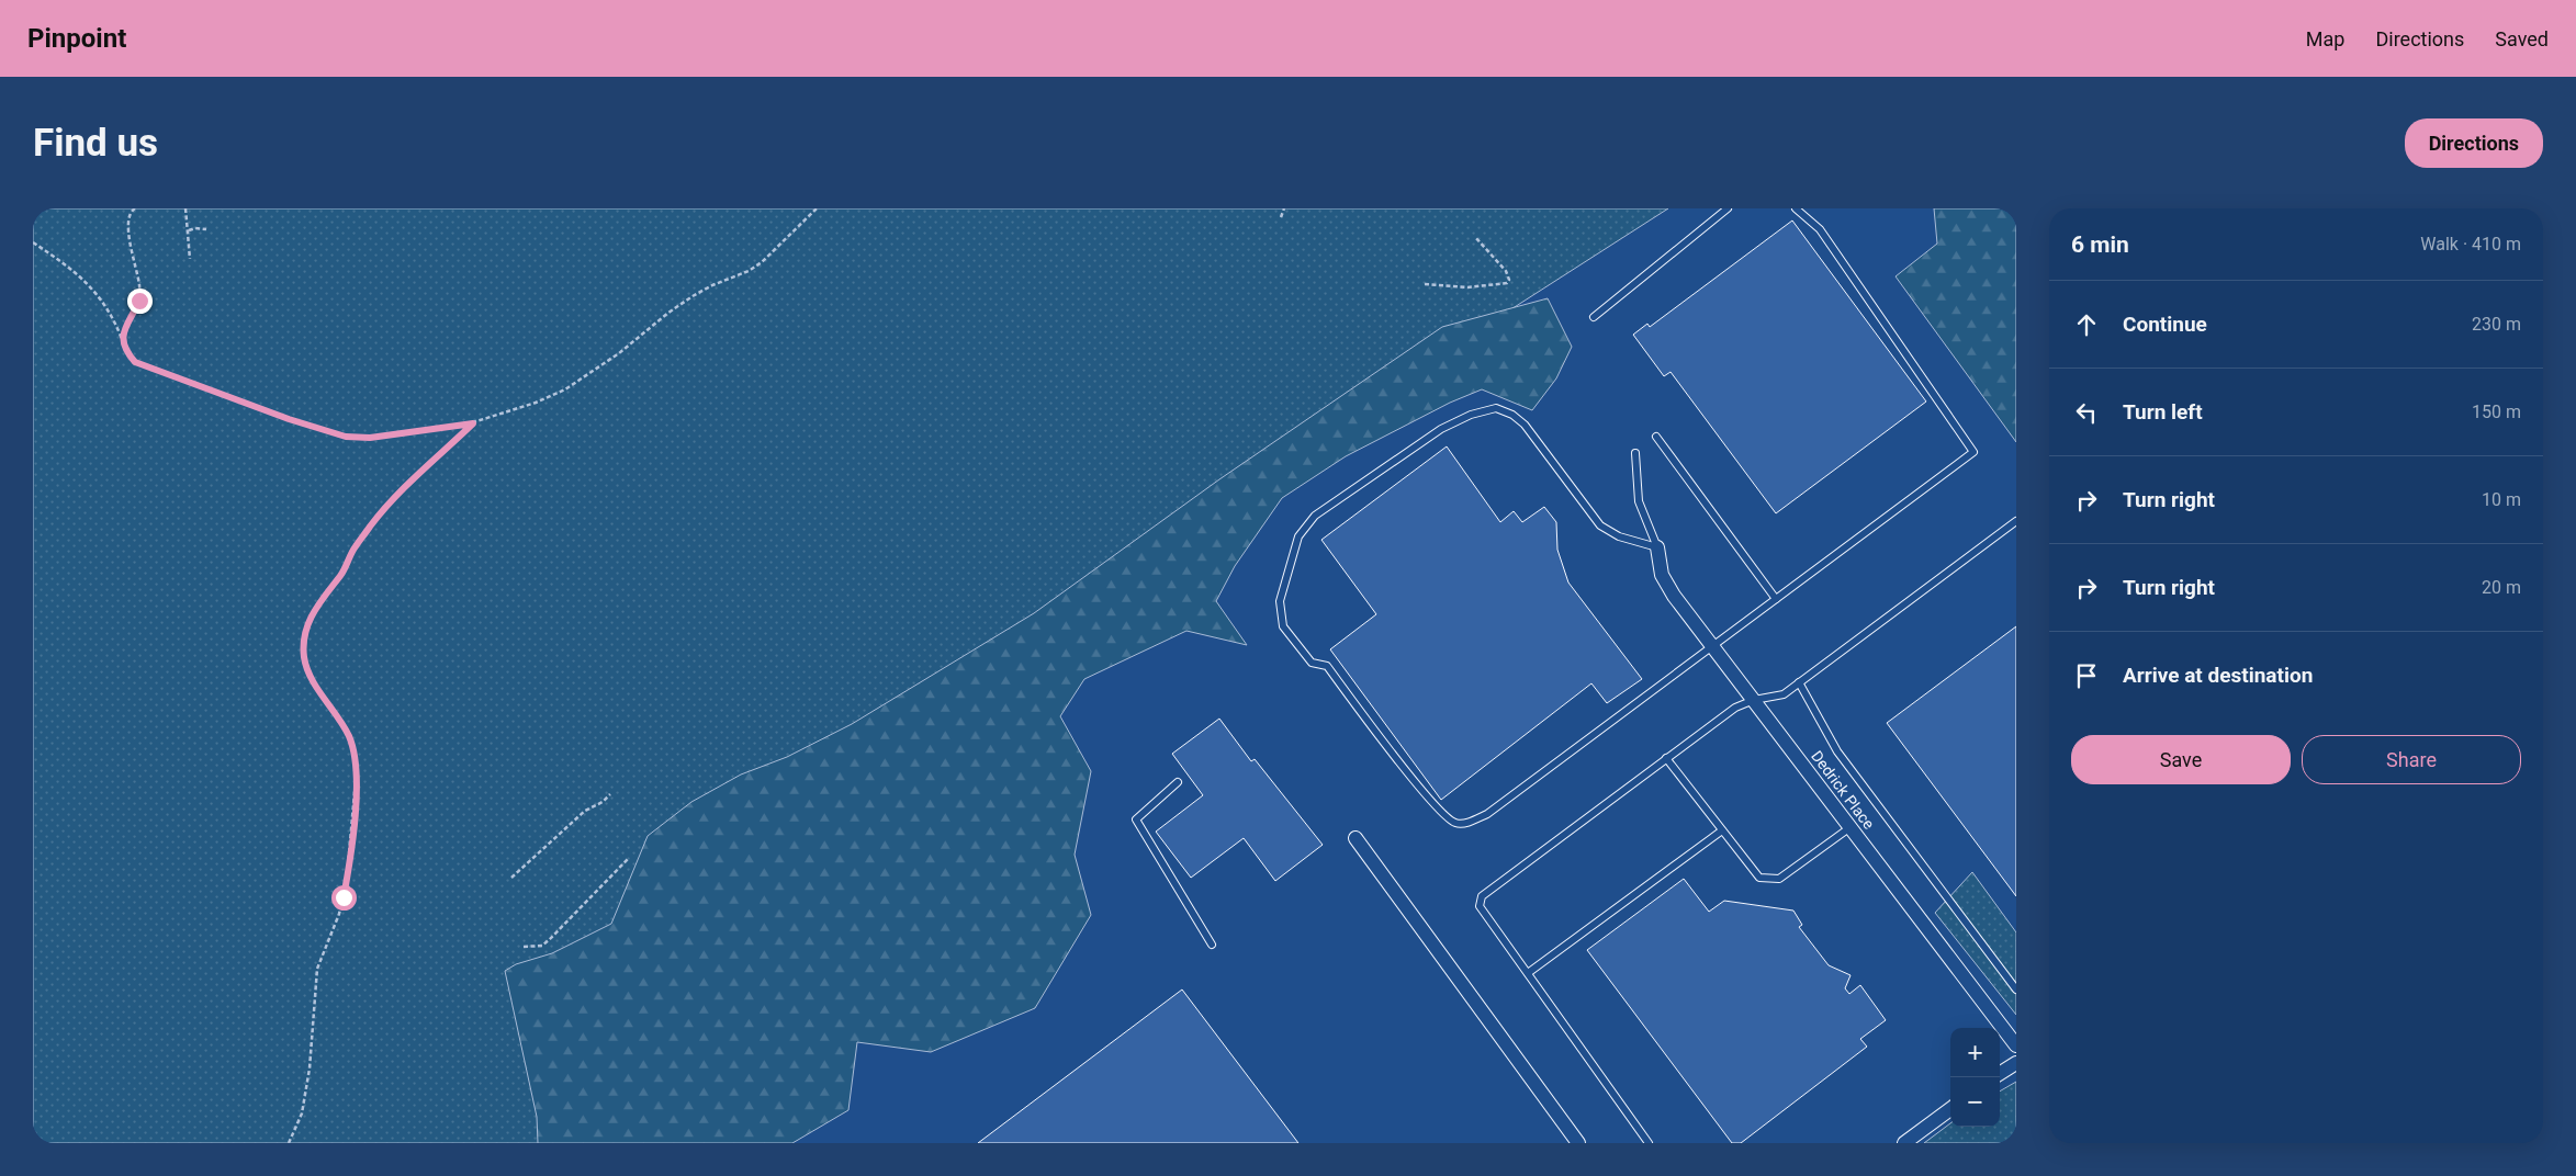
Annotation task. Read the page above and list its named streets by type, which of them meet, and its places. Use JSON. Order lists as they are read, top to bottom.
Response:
{
  "streets": {
    "street": ["Dedrick Place"]
  },
  "page": {
    "header": "Pinpoint",
    "nav": ["Map", "Directions", "Saved"],
    "buttons": [
      "Directions",
      ["Save", "Share"]
    ],
    "title": "Find us",
    "heading": ["6 min", "Walk · 410 m"],
    "list": [
      ["Continue", "230 m"],
      ["Turn left", "150 m"],
      ["Turn right", "10 m"],
      ["Turn right", "20 m"],
      "Arrive at destination"
    ],
    "map_buttons": ["+", "−"]
  }
}
